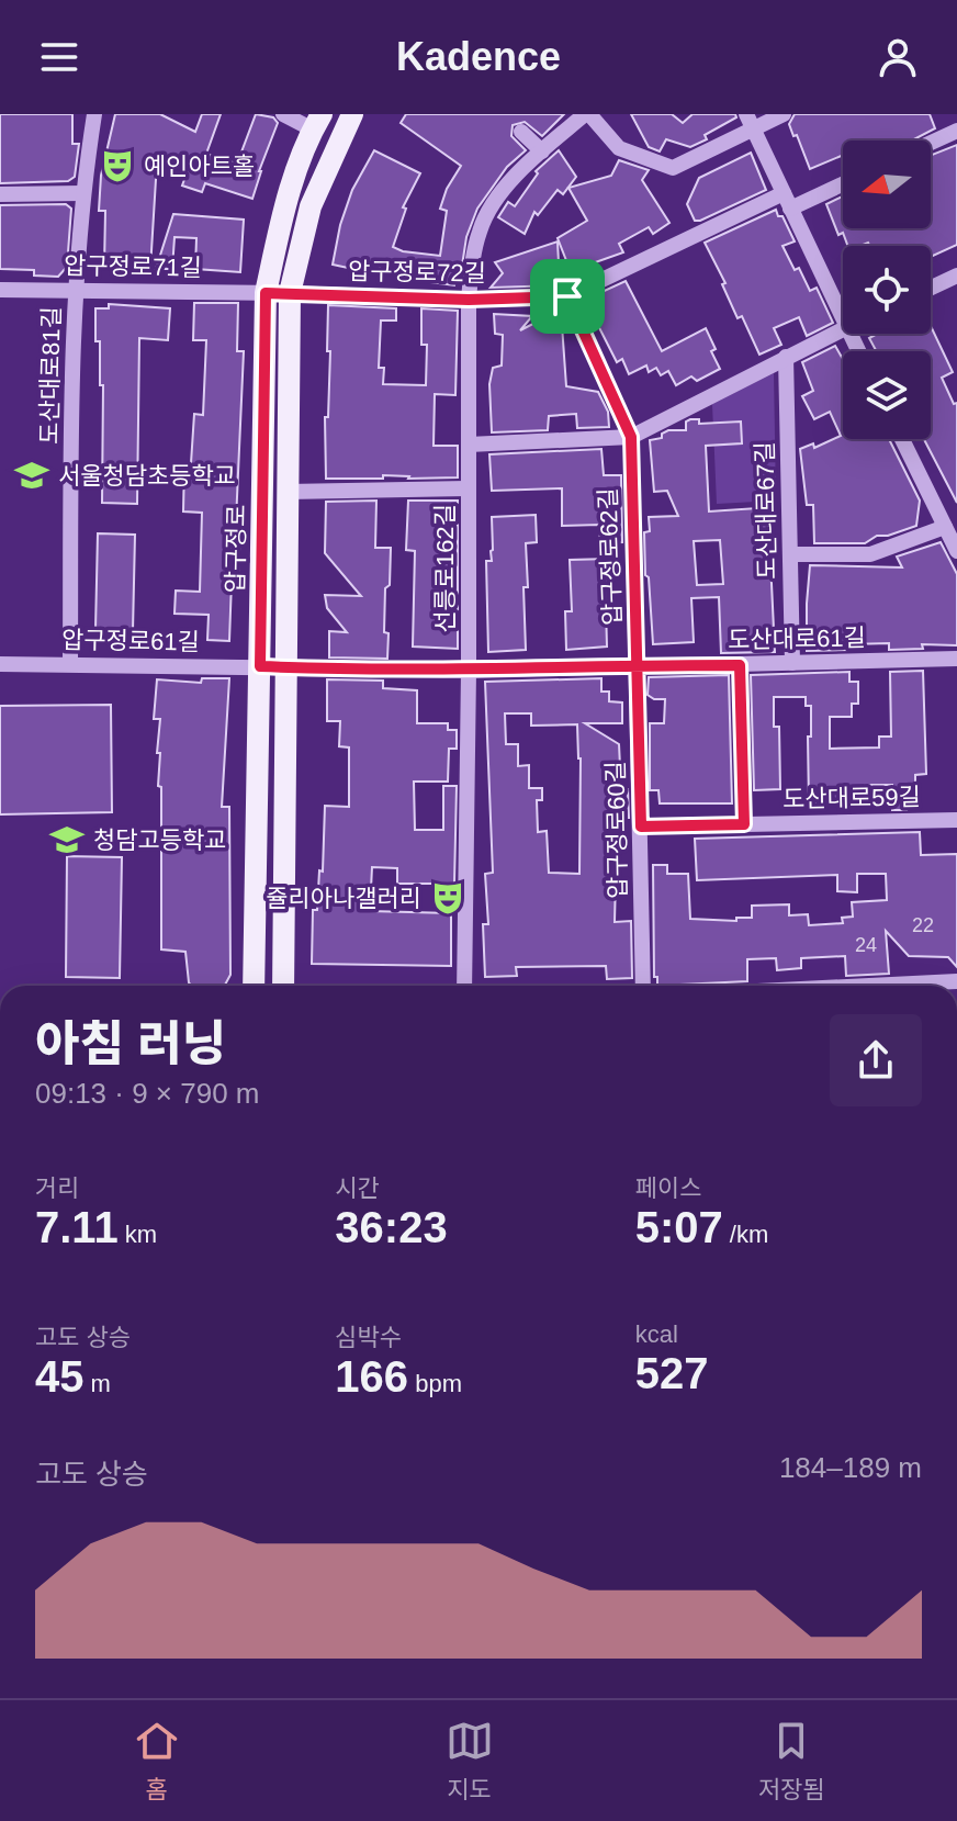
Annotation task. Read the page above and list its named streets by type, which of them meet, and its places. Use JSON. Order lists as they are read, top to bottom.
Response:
{
  "streets": {
    "main road": ["압구정로"],
    "street": [
      "압구정로71길",
      "압구정로72길",
      "도산대로81길",
      "도산대로67길",
      "압구정로62길",
      "선릉로162길",
      "도산대로61길",
      "압구정로61길",
      "도산대로59길",
      "압구정로60길"
    ]
  },
  "crossings": [
    ["압구정로71길", "압구정로72길"],
    ["압구정로71길", "도산대로81길"],
    ["압구정로71길", "압구정로"],
    ["압구정로72길", "압구정로"],
    ["압구정로72길", "선릉로162길"],
    ["도산대로81길", "압구정로61길"],
    ["도산대로67길", "도산대로61길"],
    ["압구정로", "압구정로61길"],
    ["압구정로62길", "도산대로61길"],
    ["압구정로62길", "압구정로60길"],
    ["도산대로61길", "압구정로60길"],
    ["도산대로59길", "압구정로60길"]
  ],
  "places": {
    "theatre": ["예인아트홀", "쥴리아나갤러리"],
    "school or university": ["서울청담초등학교", "청담고등학교"]
  },
  "house_numbers": ["22", "24"],
  "north": "left",
  "page": {
    "header": "Kadence",
    "heading": ["아침 러닝", "09:13 · 9 × 790 m"],
    "stats": [
      ["거리", "7.11 km"],
      ["시간", "36:23"],
      ["페이스", "5:07 /km"],
      ["고도 상승", "45 m"],
      ["심박수", "166 bpm"],
      ["kcal", "527"]
    ],
    "chart": ["고도 상승", "184–189 m"],
    "tabs": ["홈", "지도", "저장됨"]
  }
}
